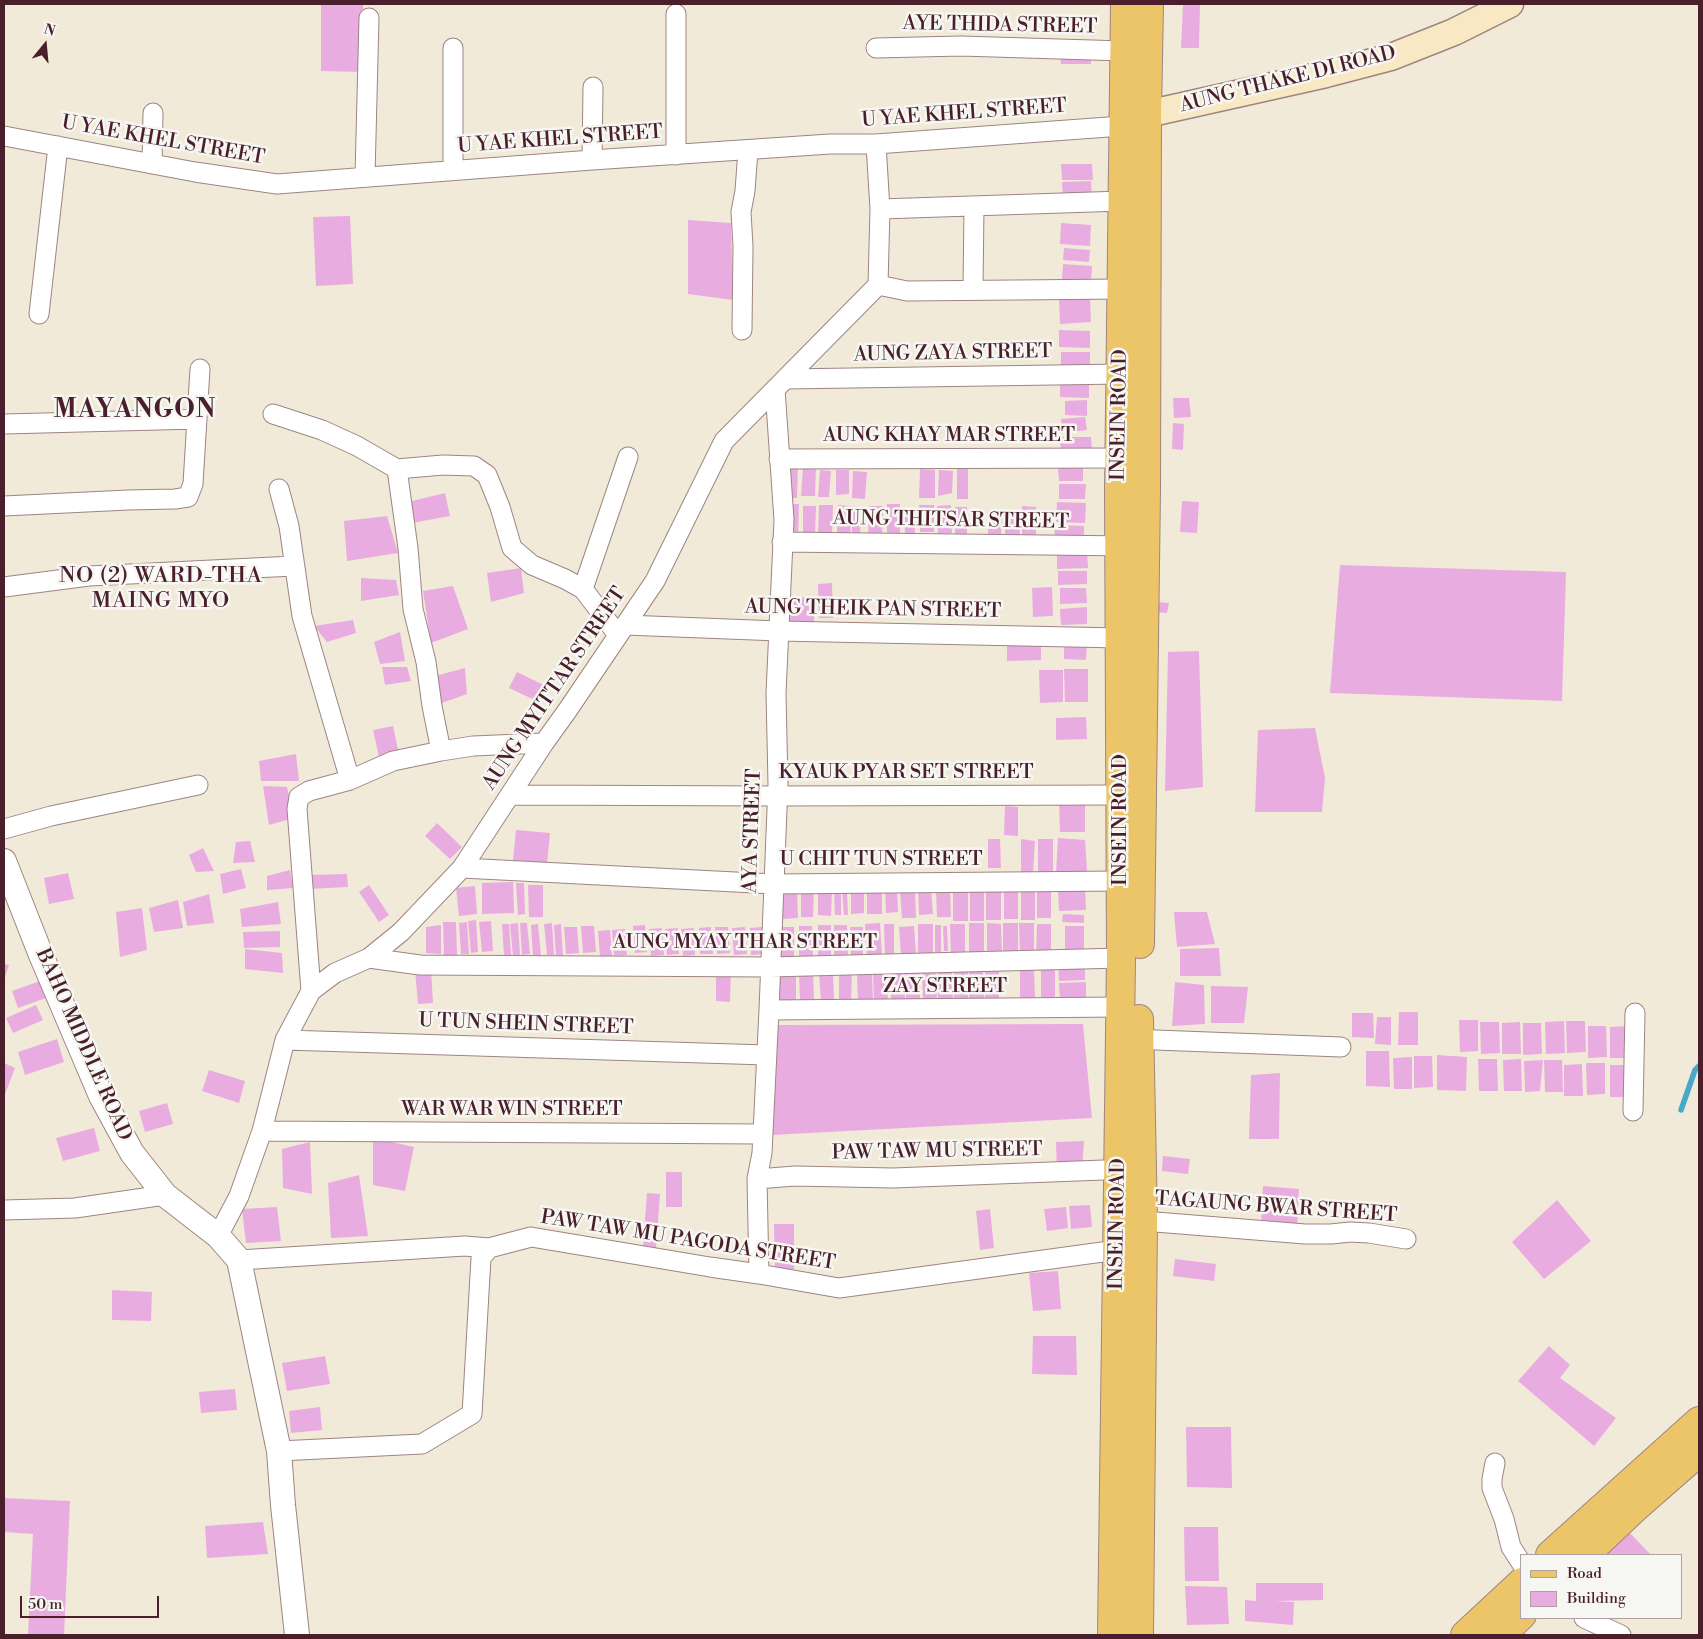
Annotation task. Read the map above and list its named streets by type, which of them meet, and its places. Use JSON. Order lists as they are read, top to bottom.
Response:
{
  "streets": {
    "main road": ["AUNG THAKE DI ROAD", "INSEIN ROAD"],
    "street": [
      "AYE THIDA STREET",
      "U YAE KHEL STREET",
      "AUNG ZAYA STREET",
      "AUNG KHAY MAR STREET",
      "AUNG THITSAR STREET",
      "AUNG THEIK PAN STREET",
      "AUNG MYITTAR STREET",
      "KYAUK PYAR SET STREET",
      "AYA STREET",
      "U CHIT TUN STREET",
      "AUNG MYAY THAR STREET",
      "ZAY STREET",
      "U TUN SHEIN STREET",
      "BAHO MIDDLE ROAD",
      "WAR WAR WIN STREET",
      "PAW TAW MU STREET",
      "TAGAUNG BWAR STREET",
      "PAW TAW MU PAGODA STREET"
    ]
  },
  "crossings": [
    ["AYE THIDA STREET", "INSEIN ROAD"],
    ["AUNG THAKE DI ROAD", "INSEIN ROAD"],
    ["U YAE KHEL STREET", "INSEIN ROAD"],
    ["AUNG ZAYA STREET", "INSEIN ROAD"],
    ["AUNG ZAYA STREET", "AUNG MYITTAR STREET"],
    ["AUNG ZAYA STREET", "AYA STREET"],
    ["INSEIN ROAD", "AUNG KHAY MAR STREET"],
    ["INSEIN ROAD", "AUNG THITSAR STREET"],
    ["INSEIN ROAD", "AUNG THEIK PAN STREET"],
    ["INSEIN ROAD", "KYAUK PYAR SET STREET"],
    ["INSEIN ROAD", "U CHIT TUN STREET"],
    ["INSEIN ROAD", "AUNG MYAY THAR STREET"],
    ["INSEIN ROAD", "ZAY STREET"],
    ["INSEIN ROAD", "PAW TAW MU STREET"],
    ["INSEIN ROAD", "TAGAUNG BWAR STREET"],
    ["INSEIN ROAD", "PAW TAW MU PAGODA STREET"],
    ["AUNG KHAY MAR STREET", "AYA STREET"],
    ["AUNG THITSAR STREET", "AYA STREET"],
    ["AUNG THEIK PAN STREET", "AUNG MYITTAR STREET"],
    ["AUNG THEIK PAN STREET", "AYA STREET"],
    ["AUNG MYITTAR STREET", "KYAUK PYAR SET STREET"],
    ["AUNG MYITTAR STREET", "AYA STREET"],
    ["AUNG MYITTAR STREET", "U CHIT TUN STREET"],
    ["AUNG MYITTAR STREET", "AUNG MYAY THAR STREET"],
    ["AUNG MYITTAR STREET", "U TUN SHEIN STREET"],
    ["AUNG MYITTAR STREET", "BAHO MIDDLE ROAD"],
    ["AUNG MYITTAR STREET", "WAR WAR WIN STREET"],
    ["KYAUK PYAR SET STREET", "AYA STREET"],
    ["AYA STREET", "U CHIT TUN STREET"],
    ["AYA STREET", "AUNG MYAY THAR STREET"],
    ["AYA STREET", "ZAY STREET"],
    ["AYA STREET", "U TUN SHEIN STREET"],
    ["AYA STREET", "WAR WAR WIN STREET"],
    ["AYA STREET", "PAW TAW MU STREET"],
    ["AYA STREET", "PAW TAW MU PAGODA STREET"],
    ["BAHO MIDDLE ROAD", "PAW TAW MU PAGODA STREET"]
  ],
  "districts": ["MAYANGON", "NO (2) WARD-THA MAING MYO"],
  "legend": ["Road", "Building"],
  "scale_bar": "50 m",
  "north": "top"
}
